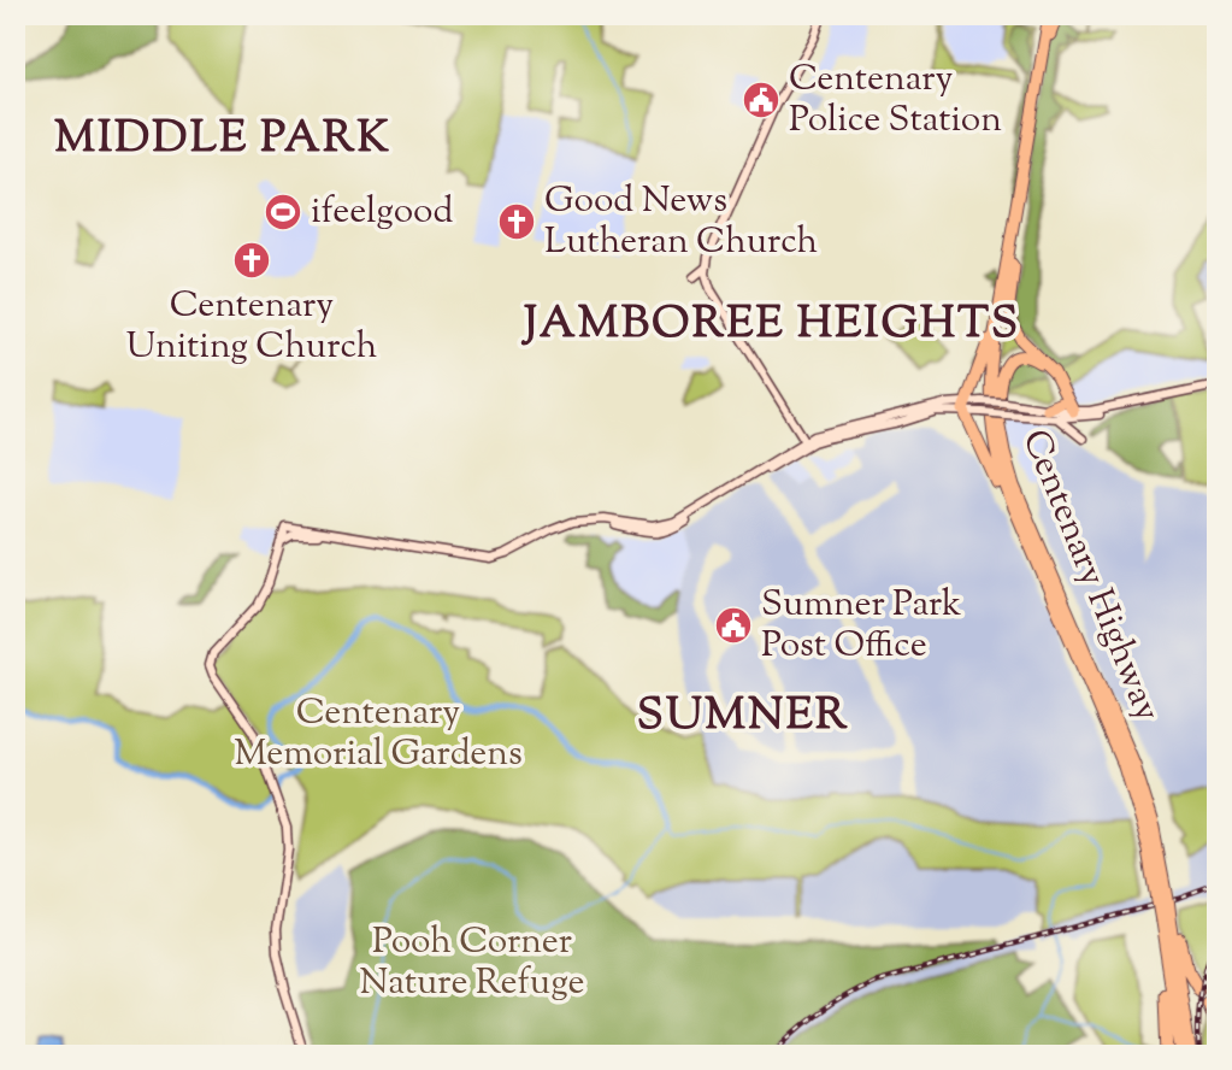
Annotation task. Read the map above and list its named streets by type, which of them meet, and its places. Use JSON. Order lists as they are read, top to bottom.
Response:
{
  "streets": {
    "highway": ["Centenary Highway"]
  },
  "districts": ["MIDDLE PARK", "JAMBOREE HEIGHTS", "SUMNER"],
  "parks": ["Centenary Memorial Gardens", "Pooh Corner Nature Refuge"],
  "places": {
    "public building": ["Centenary Police Station", "Sumner Park Post Office"],
    "sports": ["ifeelgood"],
    "church": ["Good News Lutheran Church", "Centenary Uniting Church"]
  }
}
